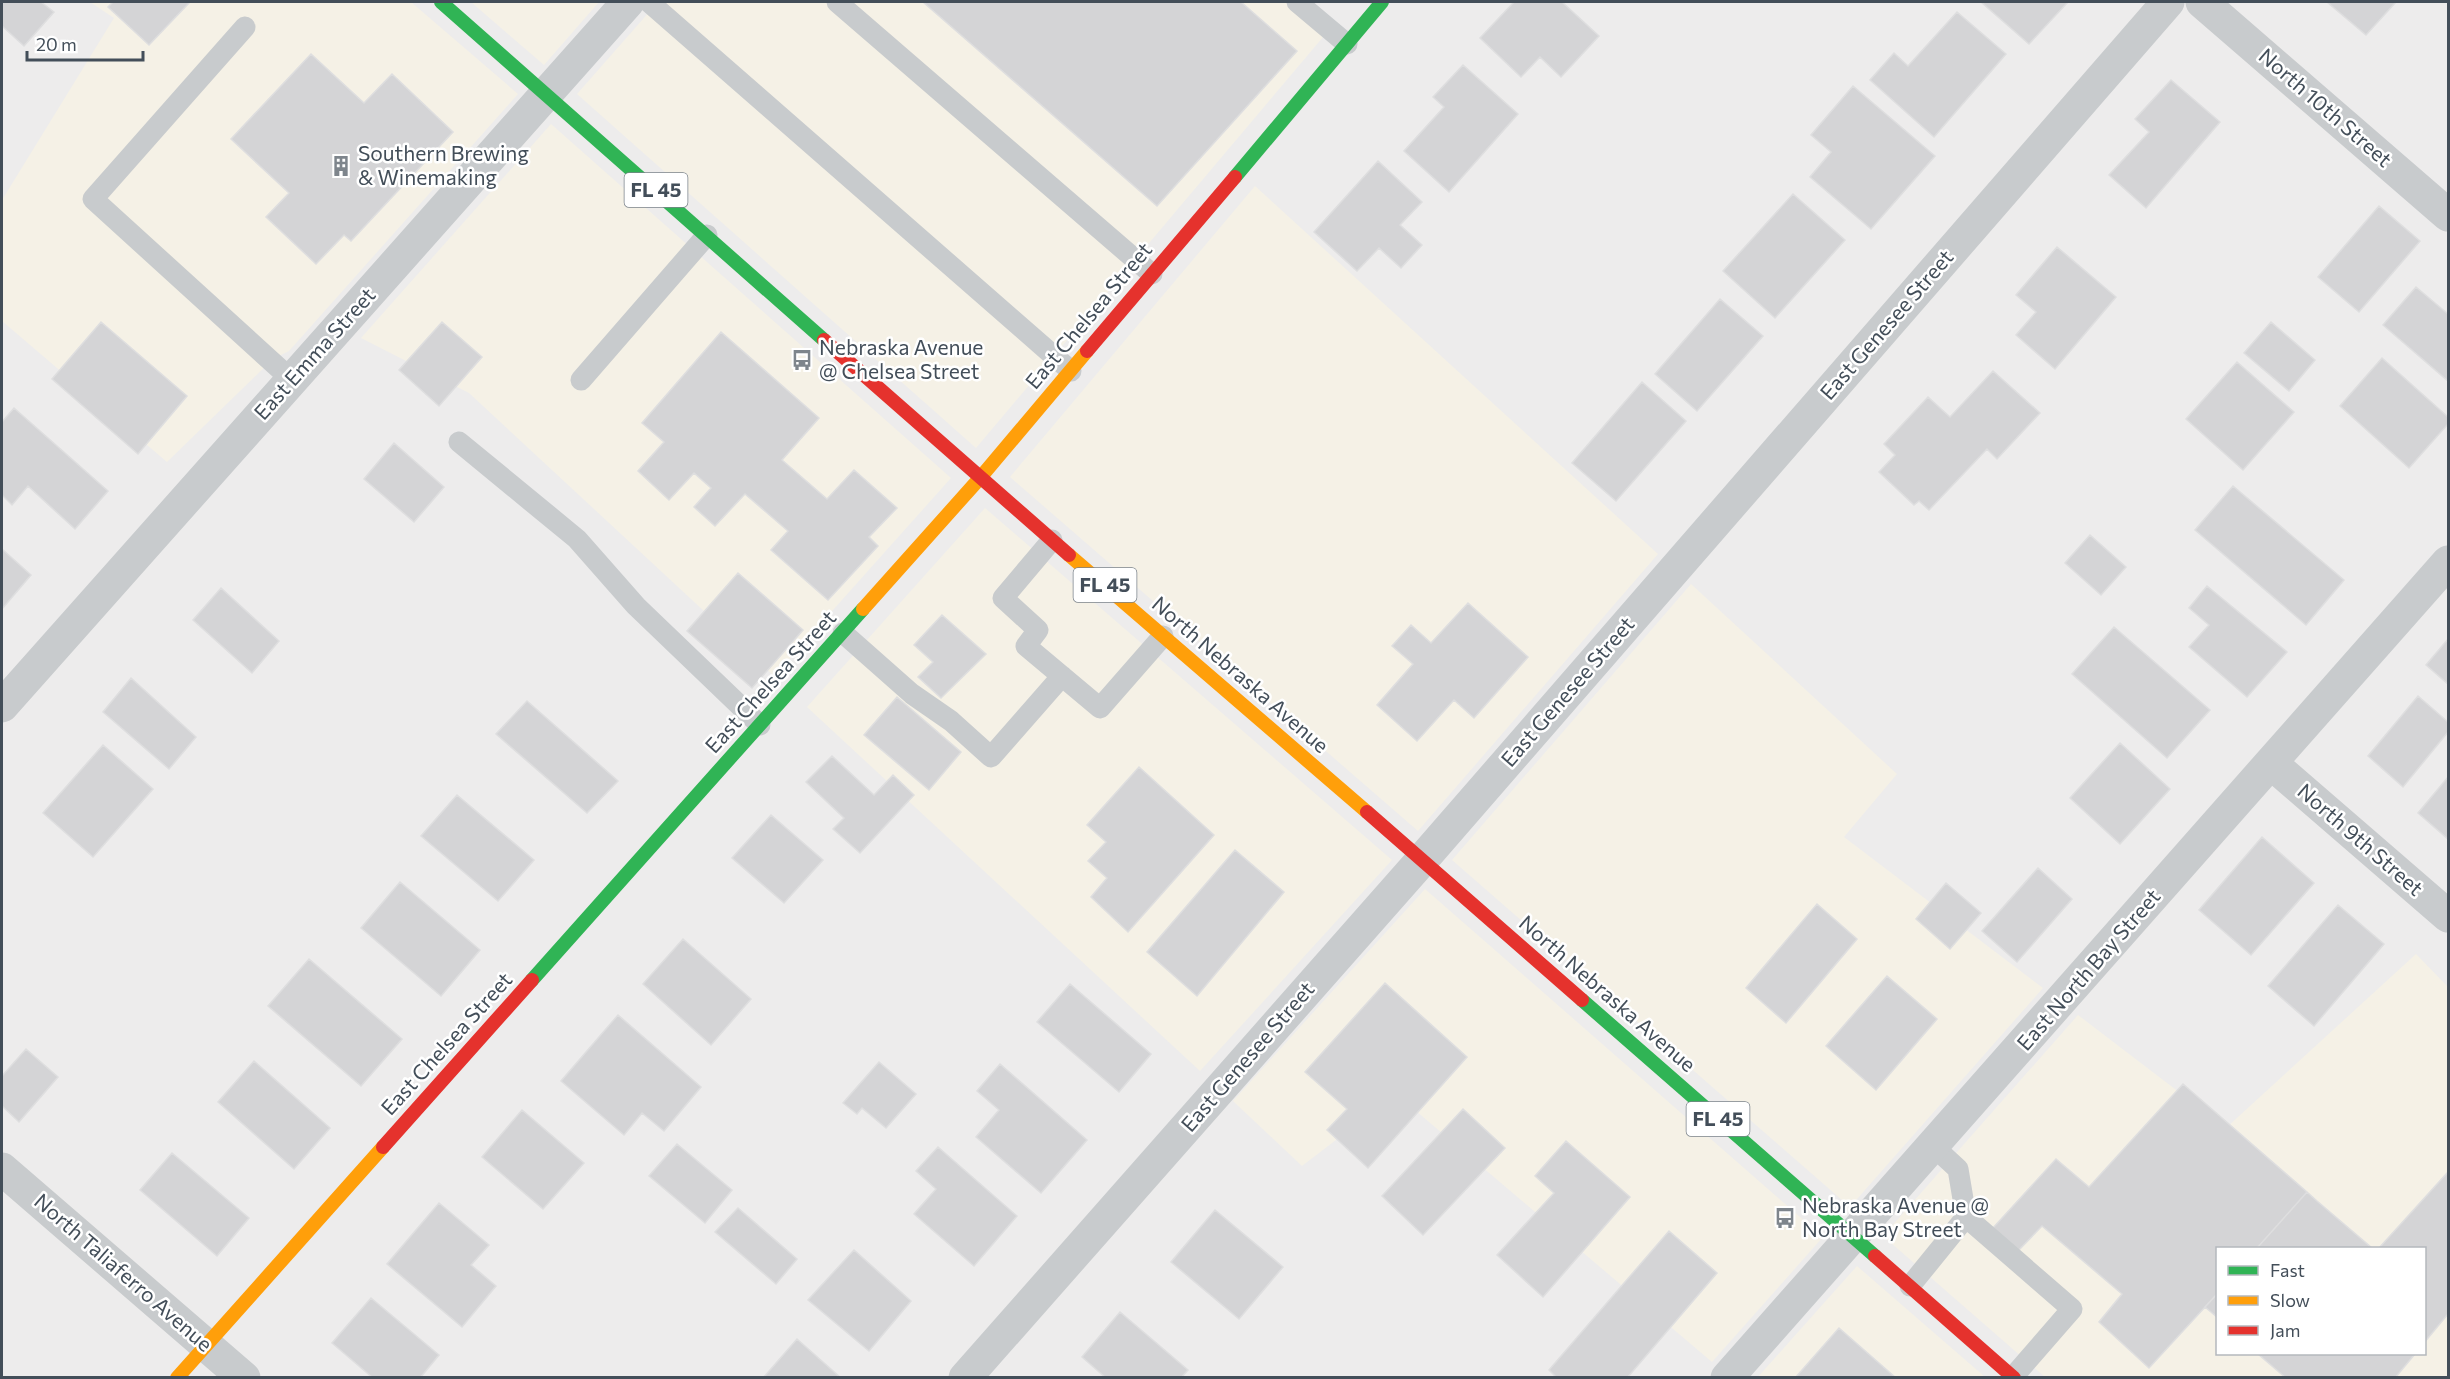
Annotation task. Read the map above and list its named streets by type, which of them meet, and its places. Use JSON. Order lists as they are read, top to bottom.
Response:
{
  "streets": {
    "main road": ["FL 45", "East Chelsea Street", "North Nebraska Avenue"],
    "street": [
      "North 10th Street",
      "East Genesee Street",
      "East Emma Street",
      "North 9th Street",
      "East North Bay Street",
      "North Taliaferro Avenue"
    ]
  },
  "crossings": [
    ["East Chelsea Street", "North Nebraska Avenue"],
    ["East Chelsea Street", "North Taliaferro Avenue"],
    ["East Genesee Street", "North Nebraska Avenue"],
    ["East Emma Street", "North Nebraska Avenue"],
    ["North Nebraska Avenue", "East North Bay Street"],
    ["North 9th Street", "East North Bay Street"]
  ],
  "places": {
    "building": ["Southern Brewing & Winemaking"],
    "bus stop": ["Nebraska Avenue @ Chelsea Street", "Nebraska Avenue @ North Bay Street"]
  },
  "legend": ["Fast", "Slow", "Jam"],
  "scale_bar": "20 m"
}
